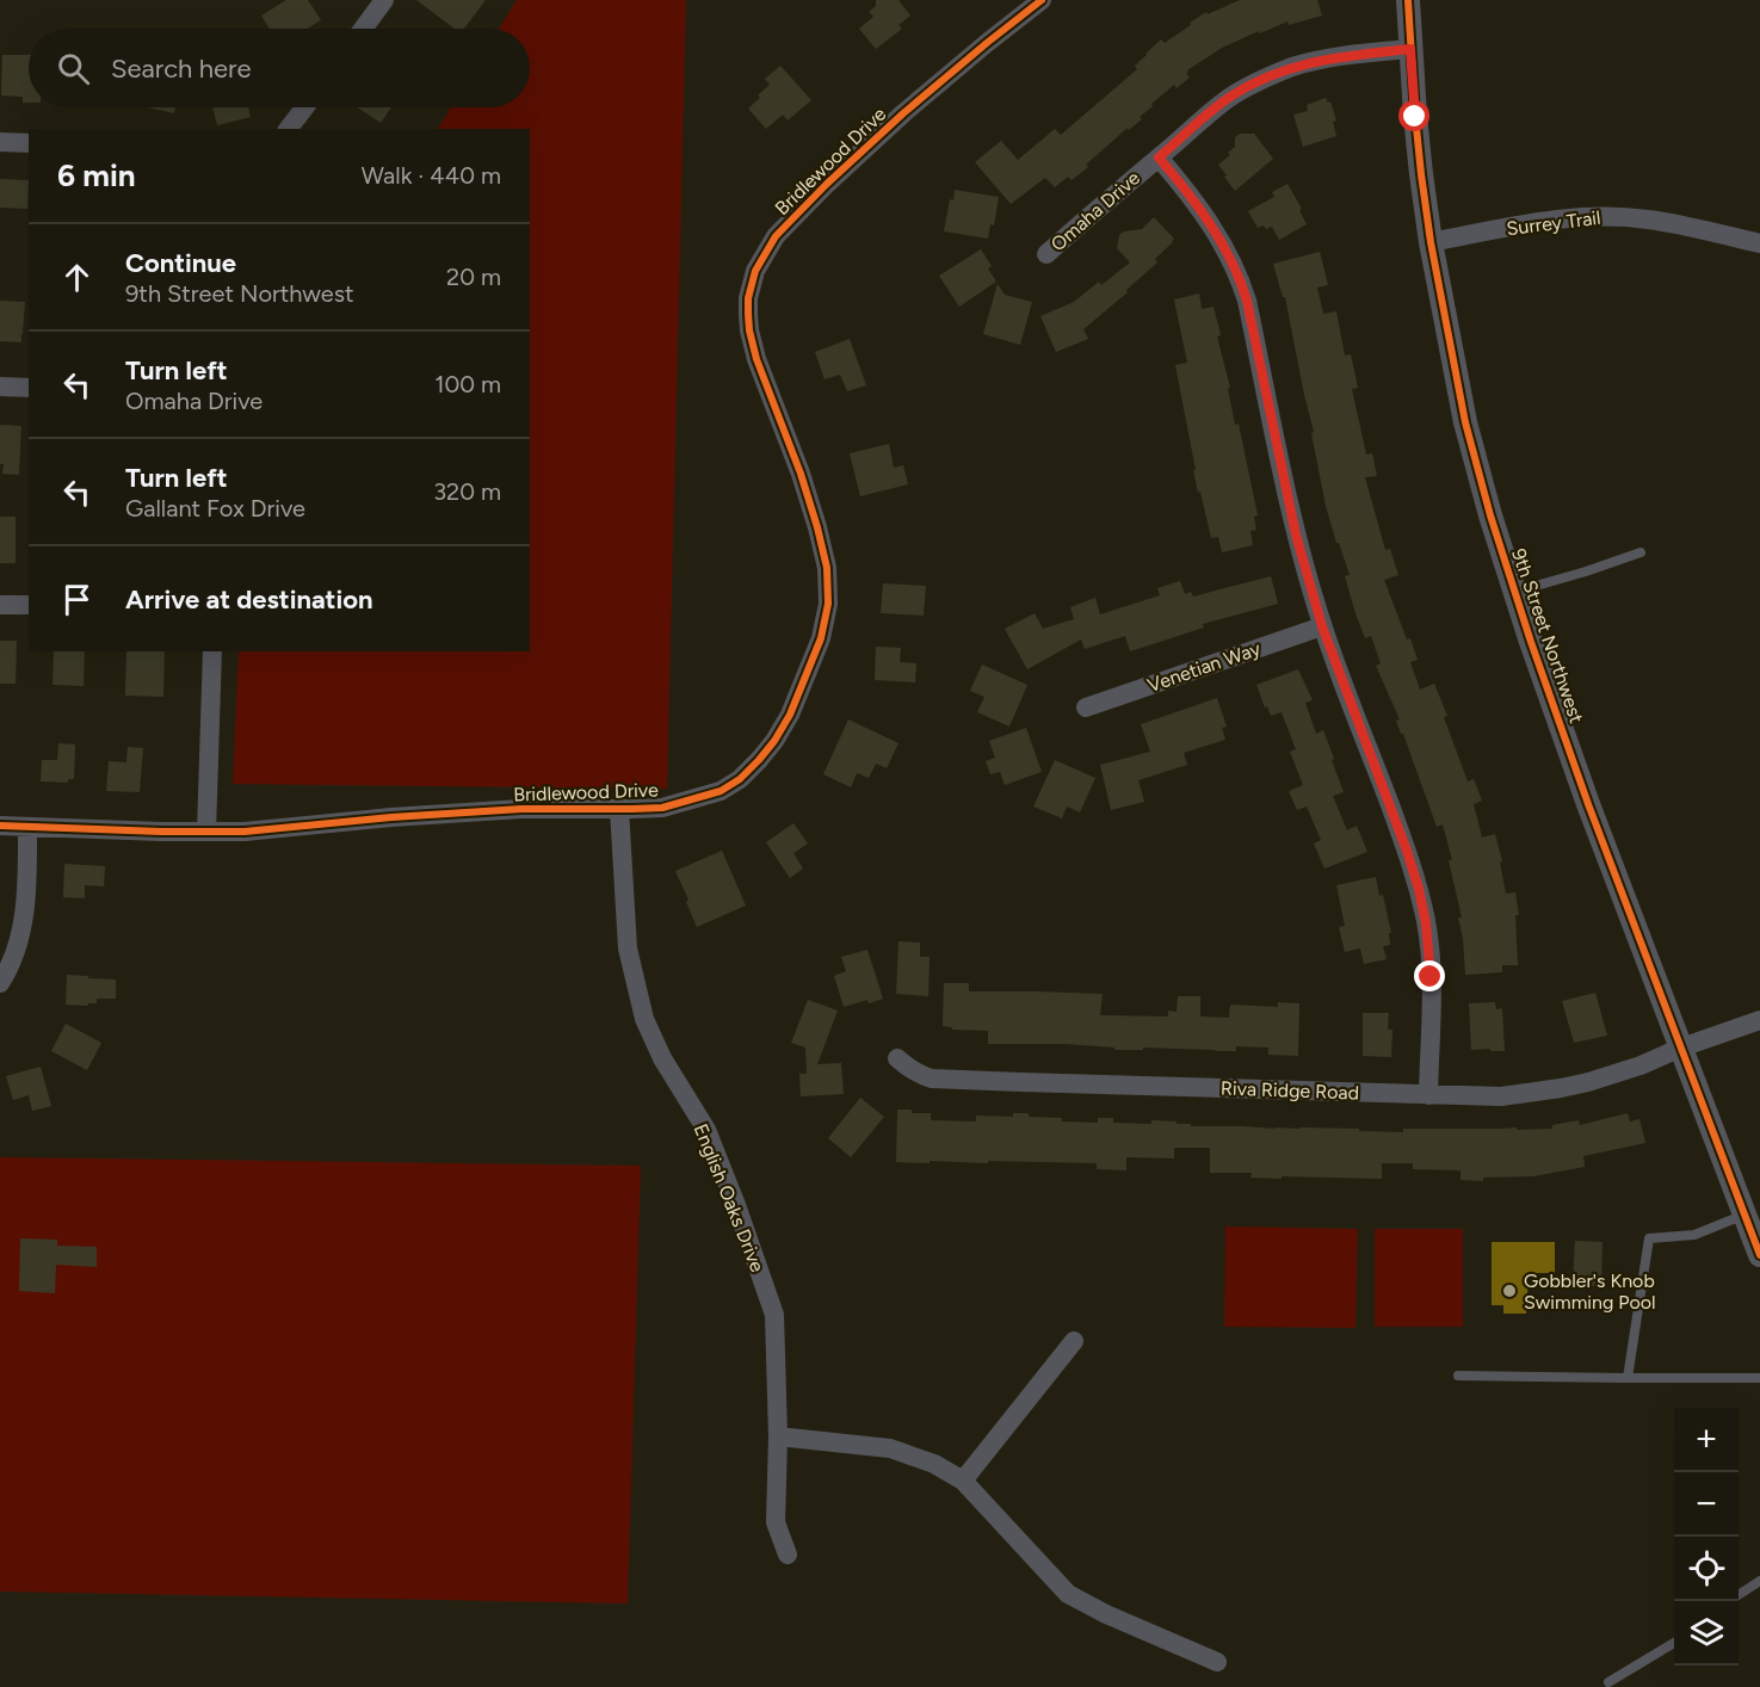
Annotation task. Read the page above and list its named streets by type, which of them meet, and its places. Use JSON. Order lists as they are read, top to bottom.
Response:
{
  "streets": {
    "street": [
      "Bridlewood Drive",
      "Omaha Drive",
      "Surrey Trail",
      "9th Street Northwest",
      "Venetian Way",
      "Riva Ridge Road",
      "English Oaks Drive"
    ]
  },
  "crossings": [
    ["Bridlewood Drive", "English Oaks Drive"],
    ["Omaha Drive", "9th Street Northwest"],
    ["Surrey Trail", "9th Street Northwest"],
    ["9th Street Northwest", "Riva Ridge Road"]
  ],
  "places": ["Gobbler's Knob Swimming Pool"],
  "page": {
    "search": "Search here",
    "heading": ["6 min", "Walk · 440 m"],
    "list": [
      ["Continue", "9th Street Northwest", "20 m"],
      ["Turn left", "Omaha Drive", "100 m"],
      ["Turn left", "Gallant Fox Drive", "320 m"],
      "Arrive at destination"
    ],
    "map_buttons": ["+", "−"]
  }
}
